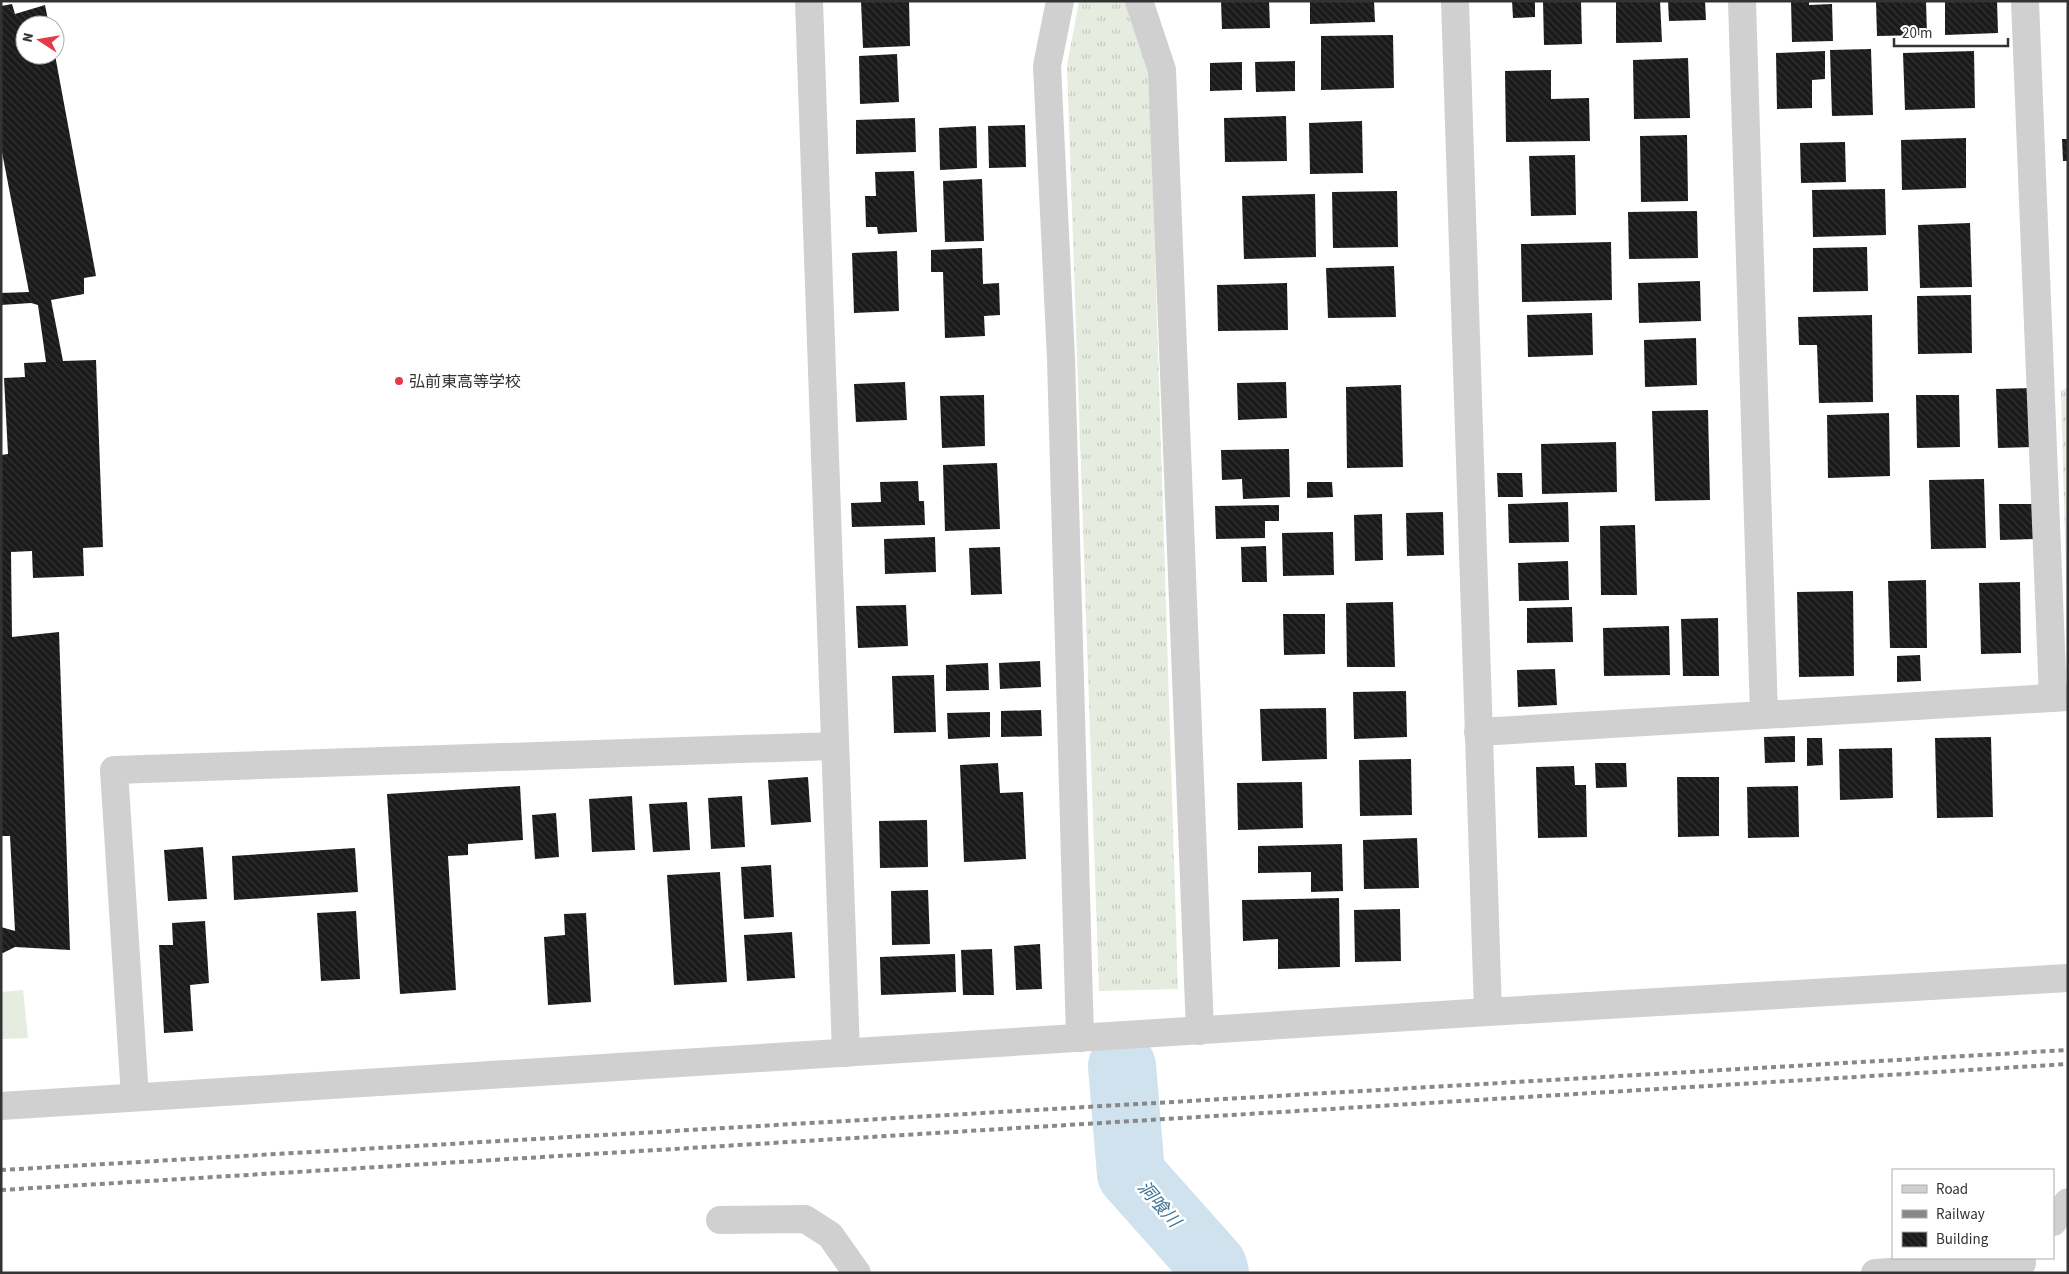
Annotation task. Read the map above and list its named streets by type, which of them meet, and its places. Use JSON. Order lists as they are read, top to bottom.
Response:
{
  "water": ["洞喰川"],
  "places": ["弘前東高等学校"],
  "legend": ["Road", "Railway", "Building"],
  "scale_bar": "20 m",
  "north": "left"
}
